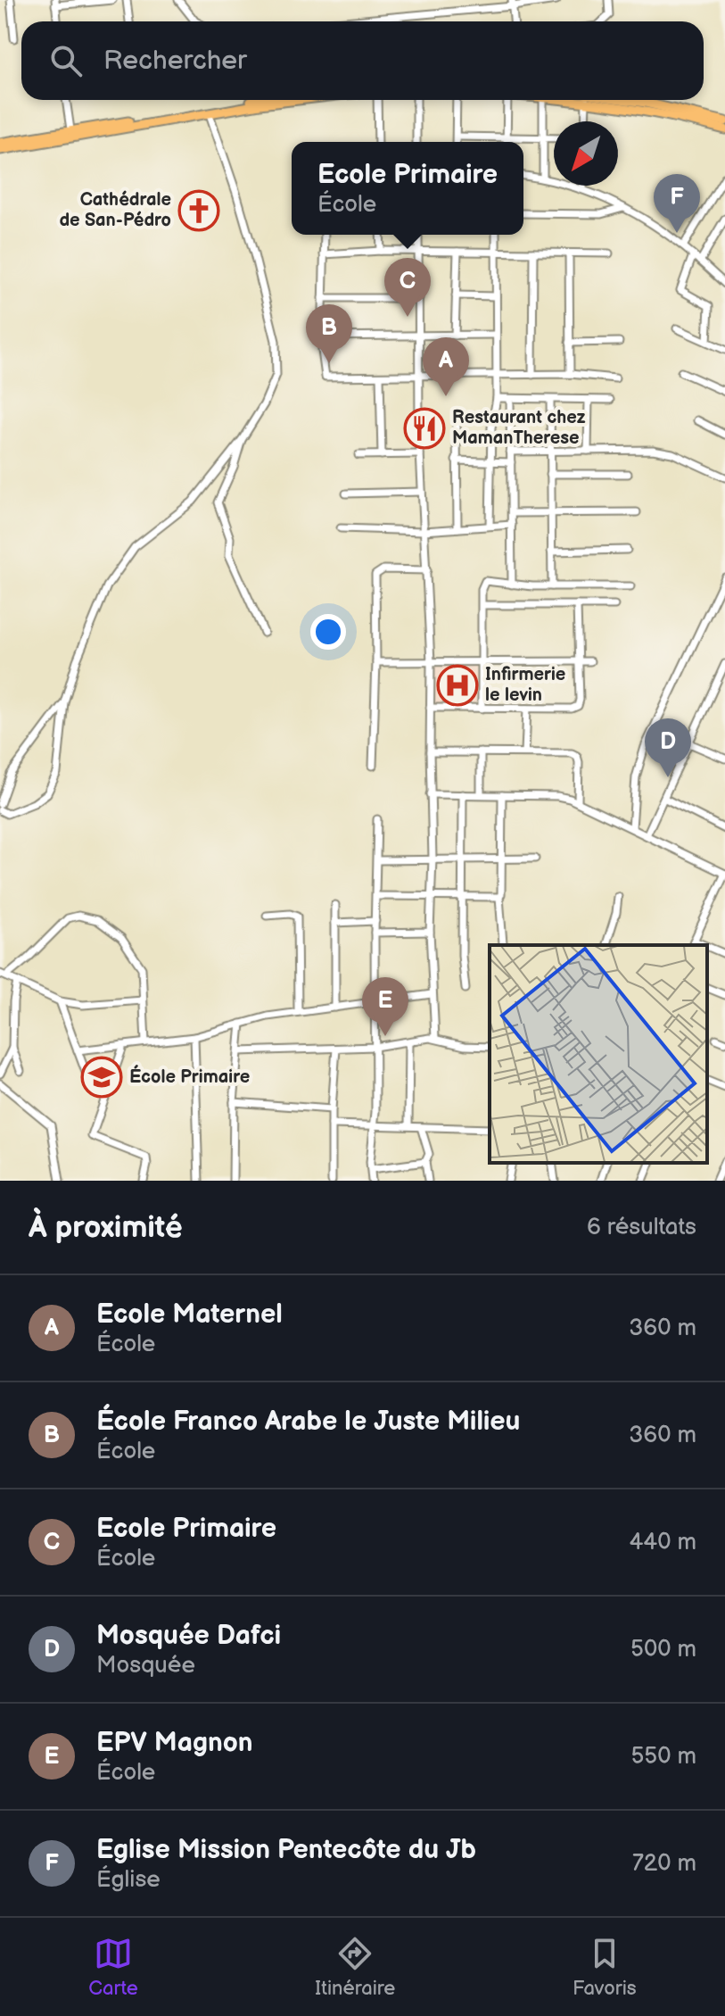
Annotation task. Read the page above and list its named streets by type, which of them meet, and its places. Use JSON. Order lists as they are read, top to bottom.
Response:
{
  "places": {
    "church": ["Cathédrale de San-Pédro"],
    "restaurant": ["Restaurant chez MamanTherese"],
    "hospital": ["Infirmerie le levin"],
    "school or university": ["École Primaire"]
  },
  "north": "bottom left",
  "page": {
    "search": "Rechercher",
    "popup": ["Ecole Primaire", "École"],
    "pins": [
      "F",
      "C",
      "B",
      "A",
      "D",
      "E"
    ],
    "heading": ["À proximité", "6 résultats"],
    "list": [
      {
        "mark": "A",
        "name": "Ecole Maternel",
        "note": "École",
        "value": "360 m"
      },
      {
        "mark": "B",
        "name": "École Franco Arabe le Juste Milieu",
        "note": "École",
        "value": "360 m"
      },
      {
        "mark": "C",
        "name": "Ecole Primaire",
        "note": "École",
        "value": "440 m"
      },
      {
        "mark": "D",
        "name": "Mosquée Dafci",
        "note": "Mosquée",
        "value": "500 m"
      },
      {
        "mark": "E",
        "name": "EPV Magnon",
        "note": "École",
        "value": "550 m"
      },
      {
        "mark": "F",
        "name": "Eglise Mission Pentecôte du Jb",
        "note": "Église",
        "value": "720 m"
      }
    ],
    "nav": ["Carte", "Itinéraire", "Favoris"]
  }
}
